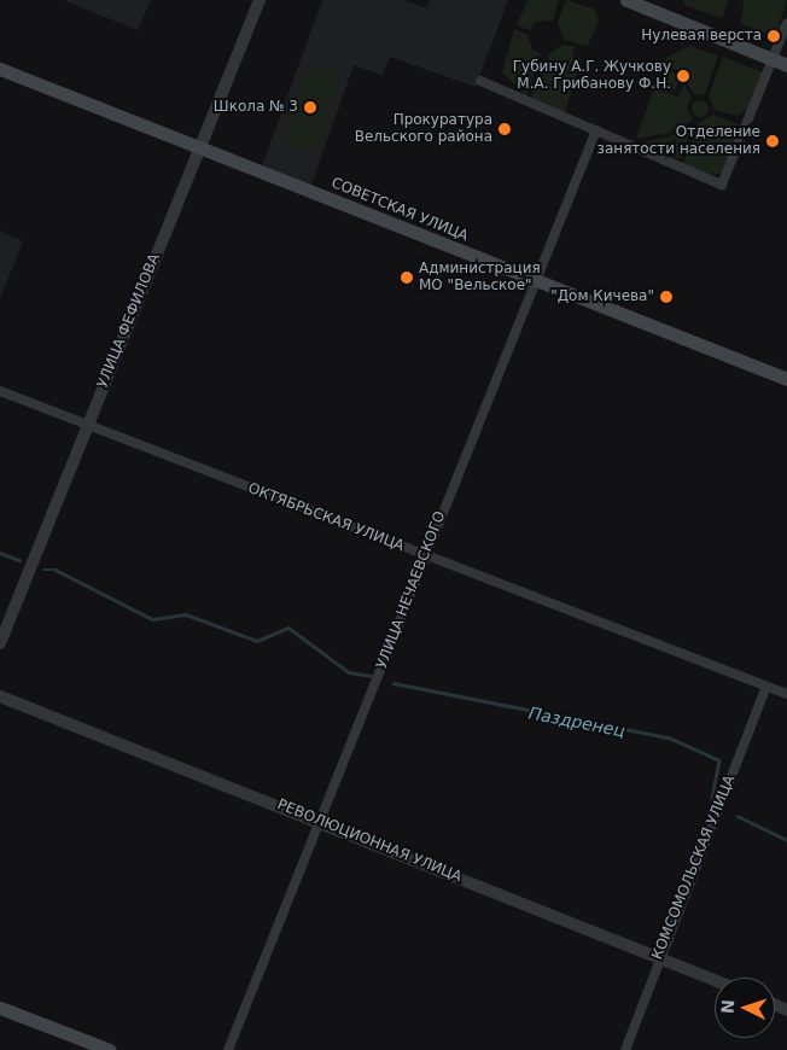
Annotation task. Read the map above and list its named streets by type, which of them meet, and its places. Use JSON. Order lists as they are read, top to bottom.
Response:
{
  "streets": {
    "main road": ["СОВЕТСКАЯ УЛИЦА"],
    "street": [
      "УЛИЦА ФЕФИЛОВА",
      "ОКТЯБРЬСКАЯ УЛИЦА",
      "УЛИЦА НЕЧАЕВСКОГО",
      "РЕВОЛЮЦИОННАЯ УЛИЦА",
      "КОМСОМОЛЬСКАЯ УЛИЦА"
    ]
  },
  "crossings": [
    ["СОВЕТСКАЯ УЛИЦА", "УЛИЦА ФЕФИЛОВА"],
    ["СОВЕТСКАЯ УЛИЦА", "УЛИЦА НЕЧАЕВСКОГО"],
    ["УЛИЦА ФЕФИЛОВА", "ОКТЯБРЬСКАЯ УЛИЦА"],
    ["ОКТЯБРЬСКАЯ УЛИЦА", "УЛИЦА НЕЧАЕВСКОГО"],
    ["ОКТЯБРЬСКАЯ УЛИЦА", "КОМСОМОЛЬСКАЯ УЛИЦА"],
    ["УЛИЦА НЕЧАЕВСКОГО", "РЕВОЛЮЦИОННАЯ УЛИЦА"],
    ["РЕВОЛЮЦИОННАЯ УЛИЦА", "КОМСОМОЛЬСКАЯ УЛИЦА"]
  ],
  "water": ["Паздренец"],
  "places": [
    "Нулевая верста",
    "Губину А.Г. Жучкову М.А. Грибанову Ф.Н.",
    "Школа № 3",
    "Прокуратура Вельского района",
    "Отделение занятости населения",
    "Администрация МО \"Вельское\"",
    "\"Дом Кичева\""
  ],
  "north": "left"
}
